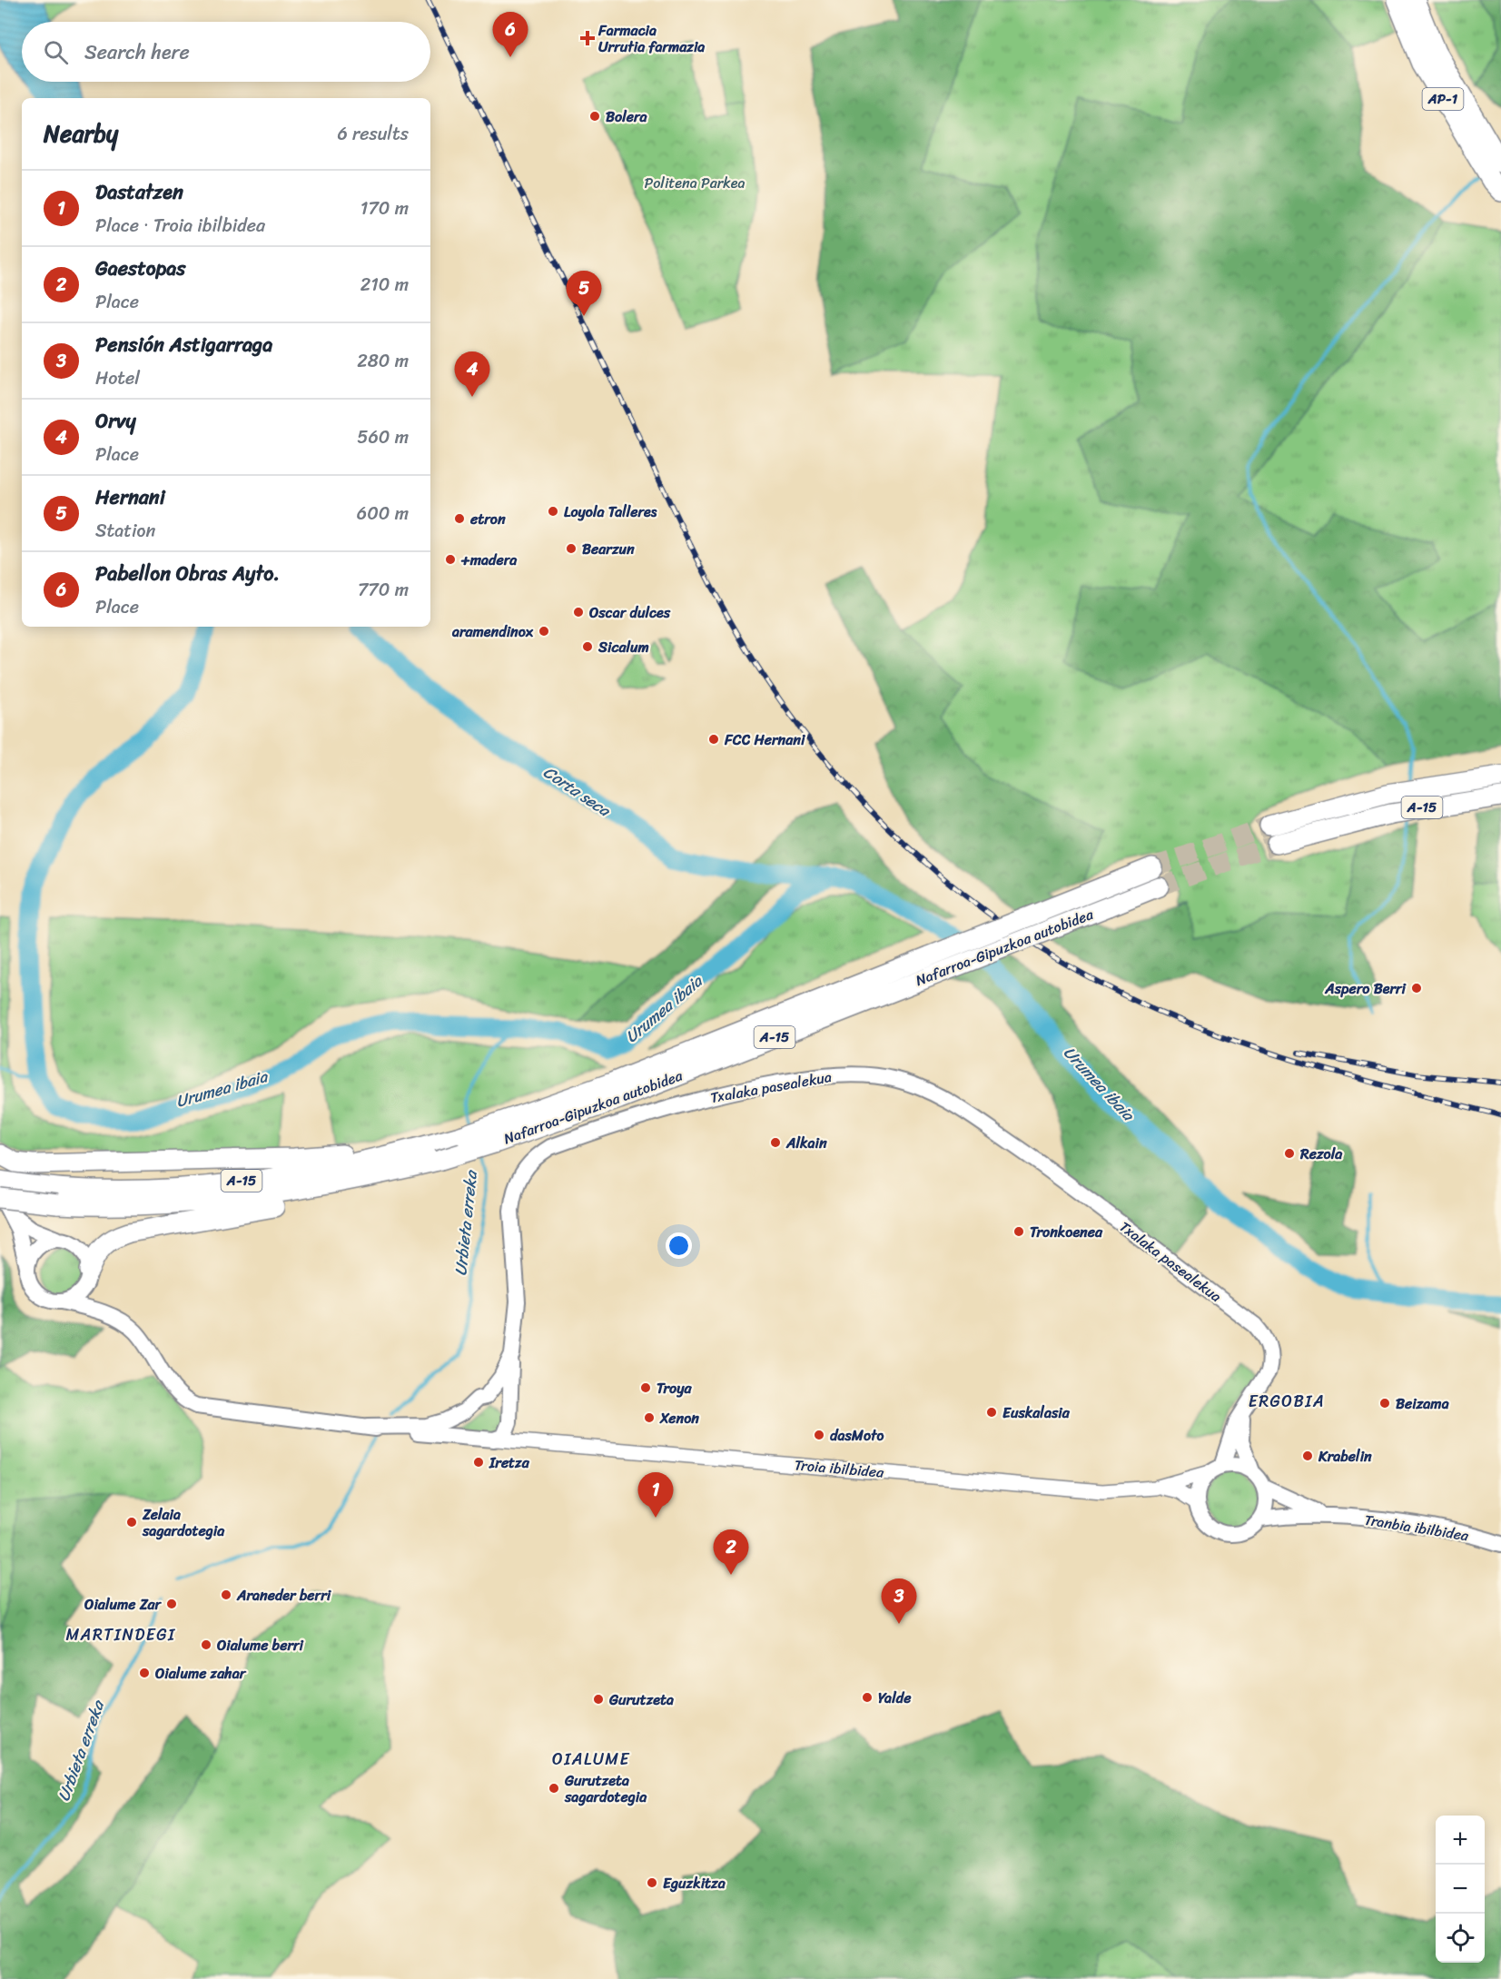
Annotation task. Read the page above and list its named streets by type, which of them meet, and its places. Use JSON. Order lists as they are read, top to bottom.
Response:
{
  "streets": {
    "highway": ["AP-1", "A-15", "Nafarroa-Gipuzkoa autobidea"],
    "main road": ["Txalaka pasealekua", "Tranbia ibilbidea"],
    "street": ["Troia ibilbidea"]
  },
  "crossings": [
    ["Txalaka pasealekua", "Troia ibilbidea"],
    ["Txalaka pasealekua", "Tranbia ibilbidea"],
    ["Troia ibilbidea", "Tranbia ibilbidea"]
  ],
  "districts": ["ERGOBIA", "MARTINDEGI", "OIALUME"],
  "water": ["Corta seca", "Urumea ibaia", "Urbieta erreka"],
  "parks": ["Politena Parkea"],
  "places": {
    "health": ["Farmacia Urrutia farmazia"],
    "other": [
      "Bolera",
      "Loyola Talleres",
      "etron",
      "Bearzun",
      "+madera",
      "Oscar dulces",
      "aramendinox",
      "Sicalum",
      "FCC Hernani",
      "Aspero Berri",
      "Alkain",
      "Rezola",
      "Tronkoenea",
      "Troya",
      "Beizama",
      "Euskalasia",
      "Xenon",
      "dasMoto",
      "Krabelin",
      "Iretza",
      "Zelaia sagardotegia",
      "Araneder berri",
      "Oialume Zar",
      "Oialume berri",
      "Oialume zahar",
      "Yalde",
      "Gurutzeta",
      "Gurutzeta sagardotegia",
      "Eguzkitza"
    ]
  },
  "page": {
    "pins": [
      "6",
      "5",
      "4",
      "1",
      "2",
      "3"
    ],
    "search": "Search here",
    "heading": ["Nearby", "6 results"],
    "list": [
      {
        "mark": "1",
        "name": "Dastatzen",
        "note": "Place · Troia ibilbidea",
        "value": "170 m"
      },
      {
        "mark": "2",
        "name": "Gaestopas",
        "note": "Place",
        "value": "210 m"
      },
      {
        "mark": "3",
        "name": "Pensión Astigarraga",
        "note": "Hotel",
        "value": "280 m"
      },
      {
        "mark": "4",
        "name": "Orvy",
        "note": "Place",
        "value": "560 m"
      },
      {
        "mark": "5",
        "name": "Hernani",
        "note": "Station",
        "value": "600 m"
      },
      {
        "mark": "6",
        "name": "Pabellon Obras Ayto.",
        "note": "Place",
        "value": "770 m"
      }
    ],
    "map_buttons": ["+", "−"]
  }
}
